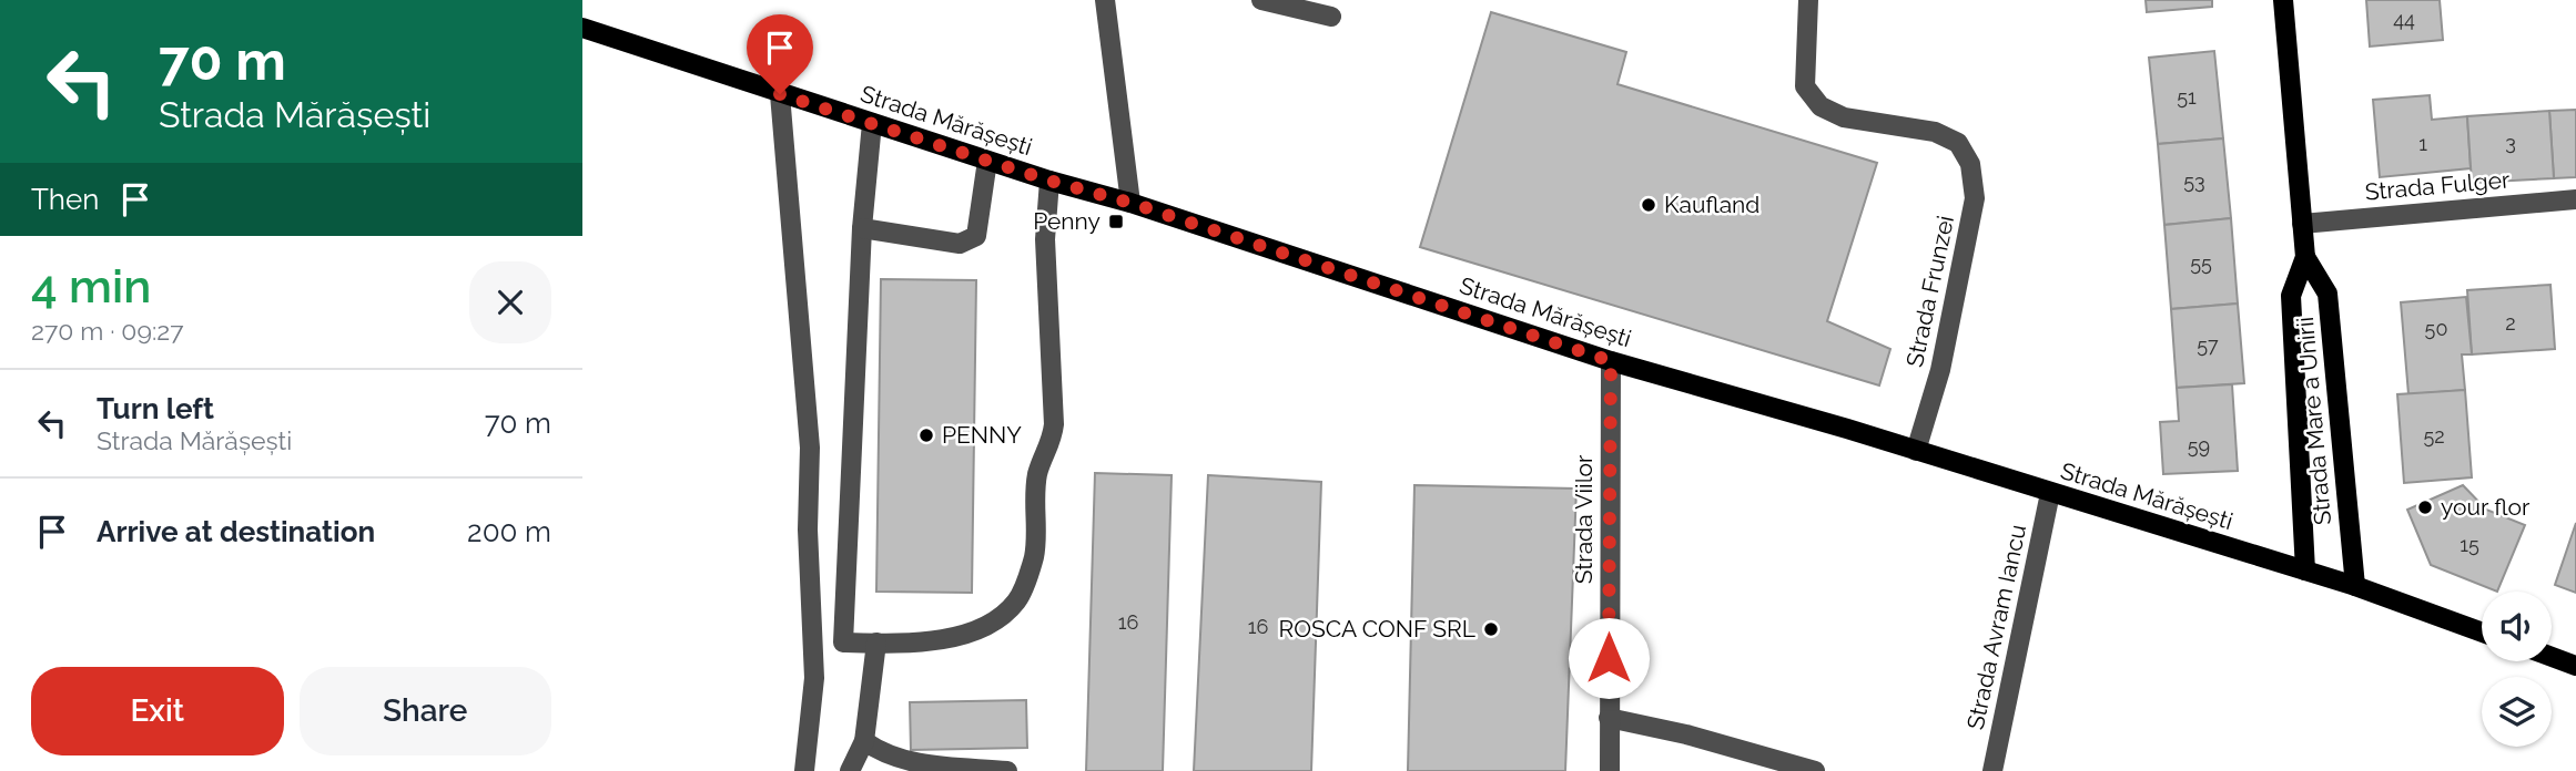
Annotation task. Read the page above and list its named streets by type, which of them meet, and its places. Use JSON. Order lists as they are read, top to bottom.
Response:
{
  "streets": {
    "main road": ["Strada Mărășești", "Strada Mare a Unirii"],
    "street": [
      "Strada Fulger",
      "Strada Frunzei",
      "Strada Viilor",
      "Strada Avram Iancu"
    ]
  },
  "crossings": [
    ["Strada Mărășești", "Strada Frunzei"],
    ["Strada Mărășești", "Strada Mare a Unirii"],
    ["Strada Mărășești", "Strada Viilor"],
    ["Strada Mărășești", "Strada Avram Iancu"],
    ["Strada Fulger", "Strada Mare a Unirii"]
  ],
  "places": {
    "other": [
      "Kaufland",
      "PENNY",
      "your flor",
      "ROSCA CONF SRL"
    ],
    "transit": ["Penny"]
  },
  "house_numbers": [
    "44",
    "51",
    "3",
    "1",
    "53",
    "55",
    "2",
    "50",
    "57",
    "52",
    "59",
    "15",
    "16",
    "16"
  ],
  "page": {
    "turn": ["70 m", "Strada Mărășești"],
    "then": "Then",
    "heading": ["4 min", "270 m · 09:27"],
    "list": [
      {
        "name": "Turn left",
        "note": "Strada Mărășești",
        "value": "70 m"
      },
      {
        "name": "Arrive at destination",
        "value": "200 m"
      }
    ],
    "buttons": ["Exit", "Share"]
  }
}
